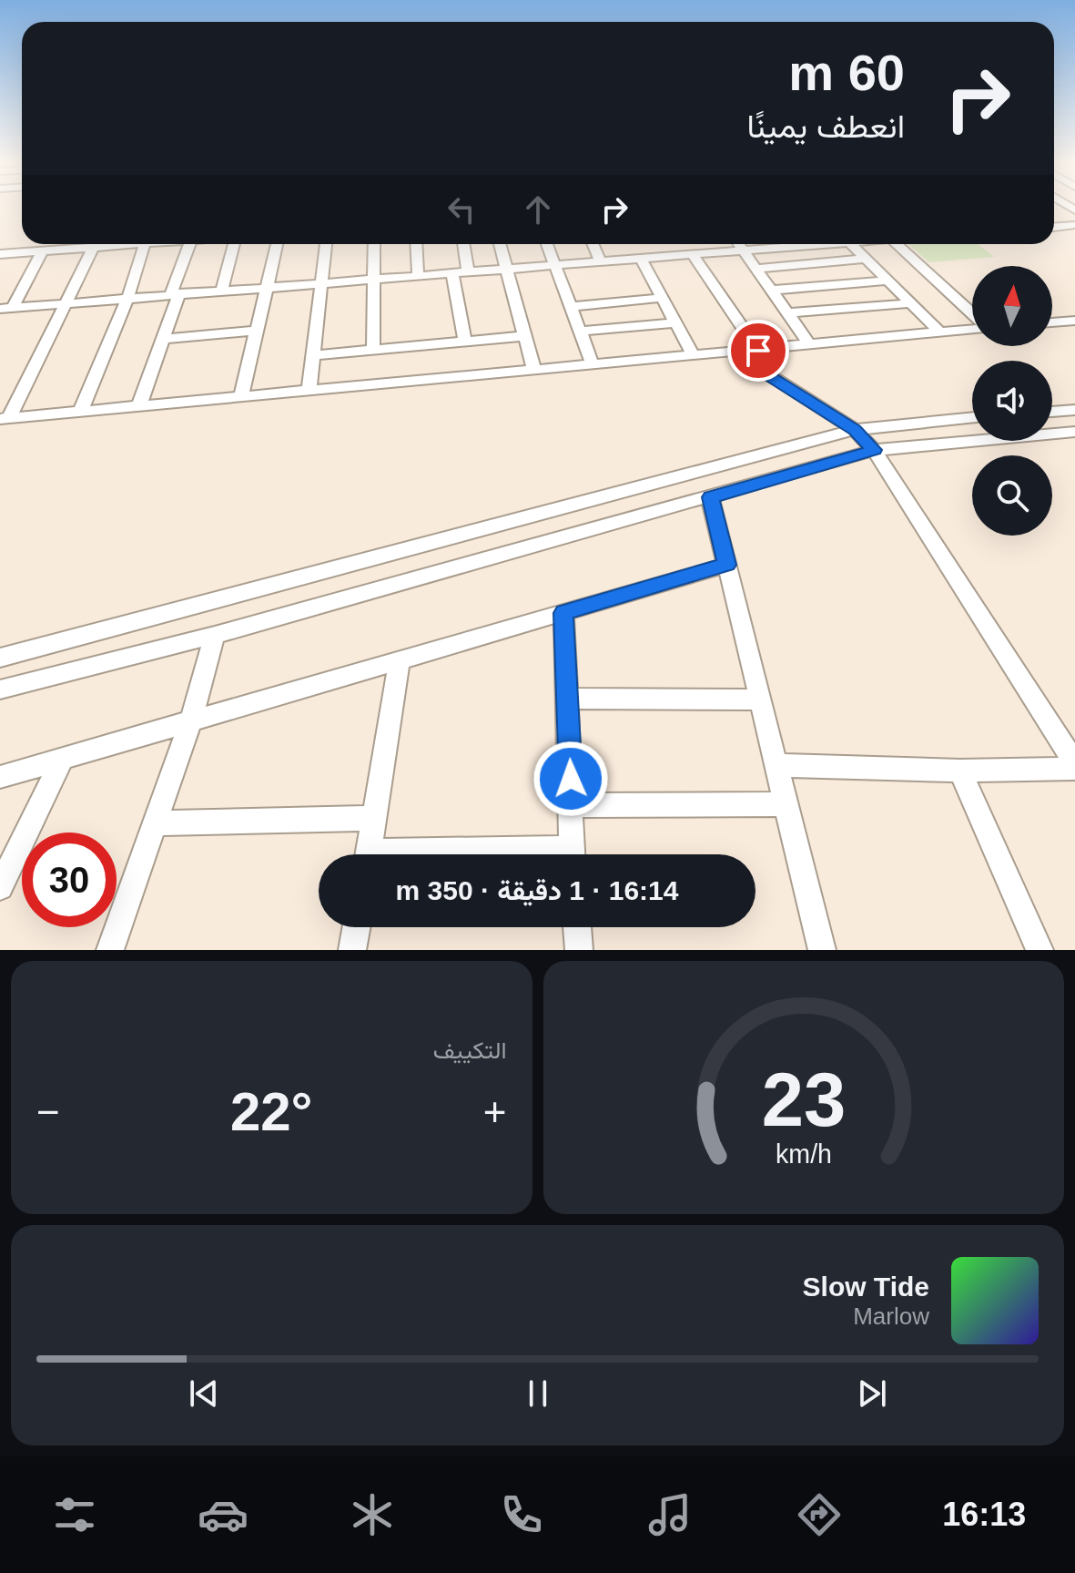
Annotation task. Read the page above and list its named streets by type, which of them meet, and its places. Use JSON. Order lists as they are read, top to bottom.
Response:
{
  "north": "top",
  "page": {
    "turn": ["60 m", "انعطف يمينًا"],
    "limit": "30",
    "trip": "16:14 · 1 دقيقة · 350 m",
    "tile": "التكييف",
    "heat": ["−", "22°", "+"],
    "song": ["Slow Tide", "Marlow"],
    "tabs": "16:13",
    "gauge": ["23", "km/h"]
  }
}
